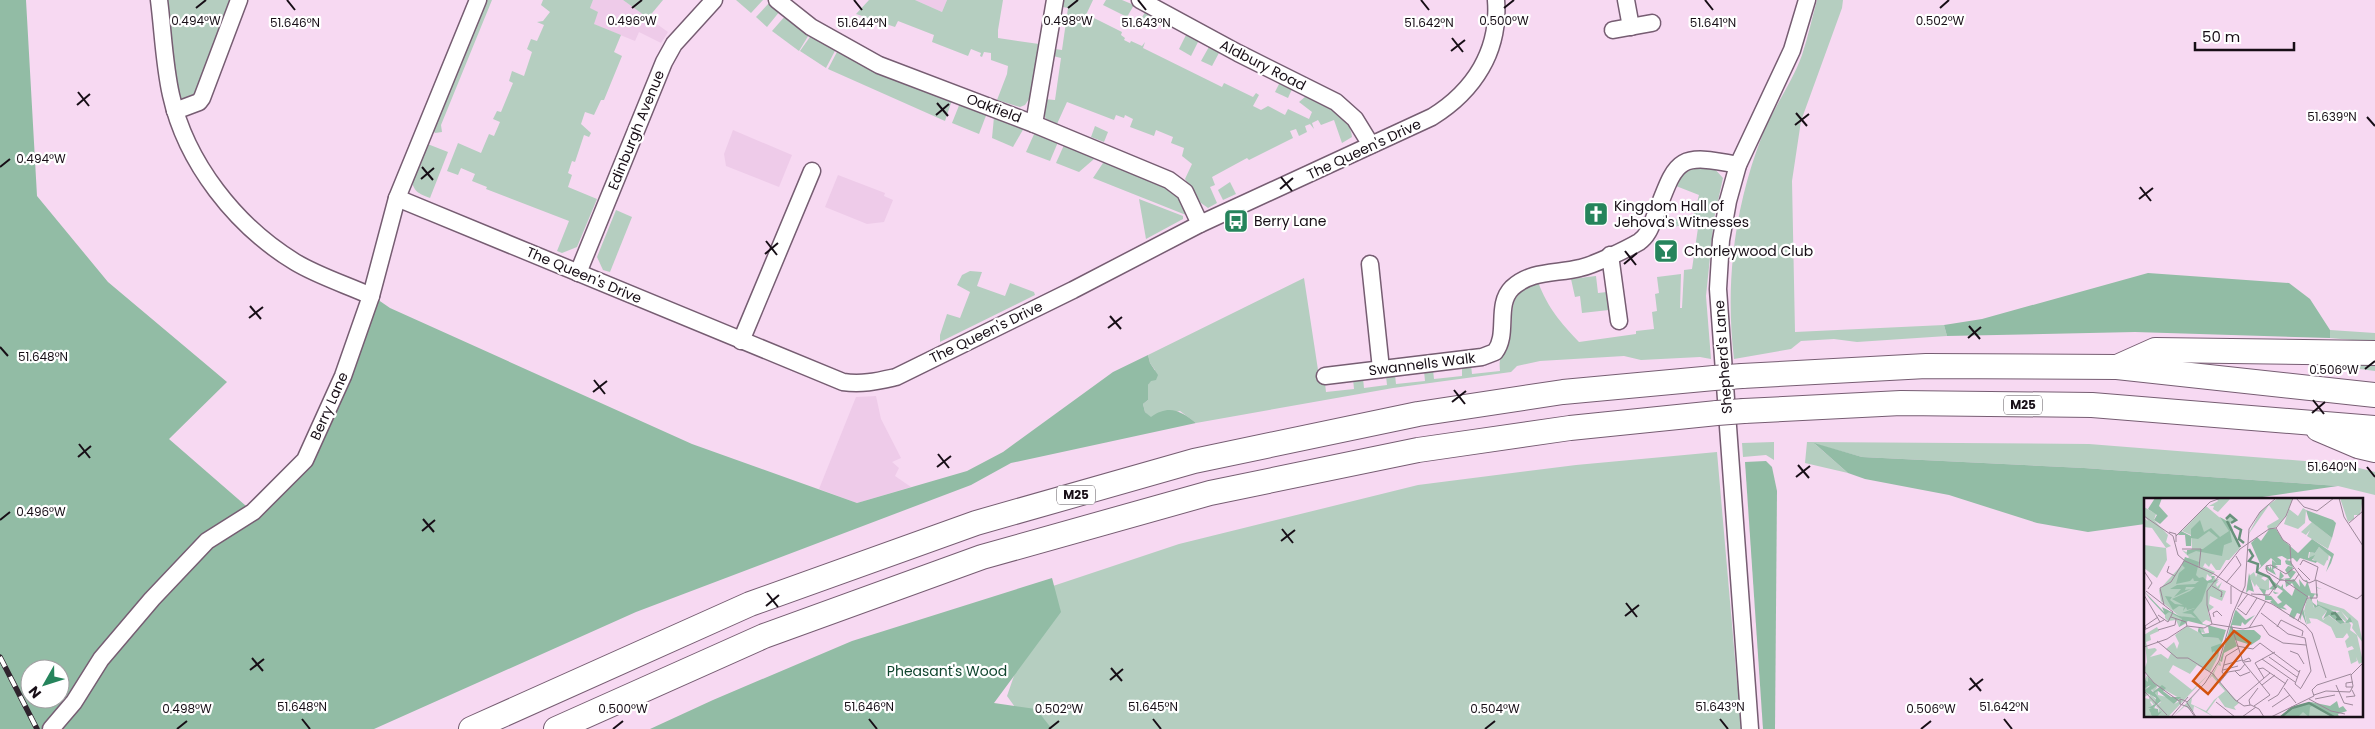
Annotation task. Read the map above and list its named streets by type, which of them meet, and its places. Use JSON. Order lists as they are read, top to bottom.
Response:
{
  "streets": {
    "highway": ["M25"],
    "street": [
      "Aldbury Road",
      "Oakfield",
      "Edinburgh Avenue",
      "The Queen's Drive",
      "Shepherd's Lane",
      "Swannells Walk",
      "Berry Lane"
    ]
  },
  "crossings": [
    ["Aldbury Road", "The Queen's Drive"],
    ["Oakfield", "The Queen's Drive"],
    ["Edinburgh Avenue", "The Queen's Drive"],
    ["The Queen's Drive", "Berry Lane"],
    ["Shepherd's Lane", "Swannells Walk"]
  ],
  "parks": ["Pheasant's Wood"],
  "places": {
    "church": ["Kingdom Hall of Jehova's Witnesses"],
    "bus stop": ["Berry Lane"],
    "bar": ["Chorleywood Club"]
  },
  "scale_bar": "50 m",
  "north": "bottom left",
  "coordinates": [
    "0.494°W",
    "0.496°W",
    "0.498°W",
    "0.500°W",
    "0.502°W",
    "51.644°N",
    "51.646°N",
    "51.643°N",
    "51.642°N",
    "51.641°N",
    "51.639°N",
    "51.648°N",
    "0.506°W",
    "51.640°N",
    "51.645°N",
    "0.504°W"
  ]
}
